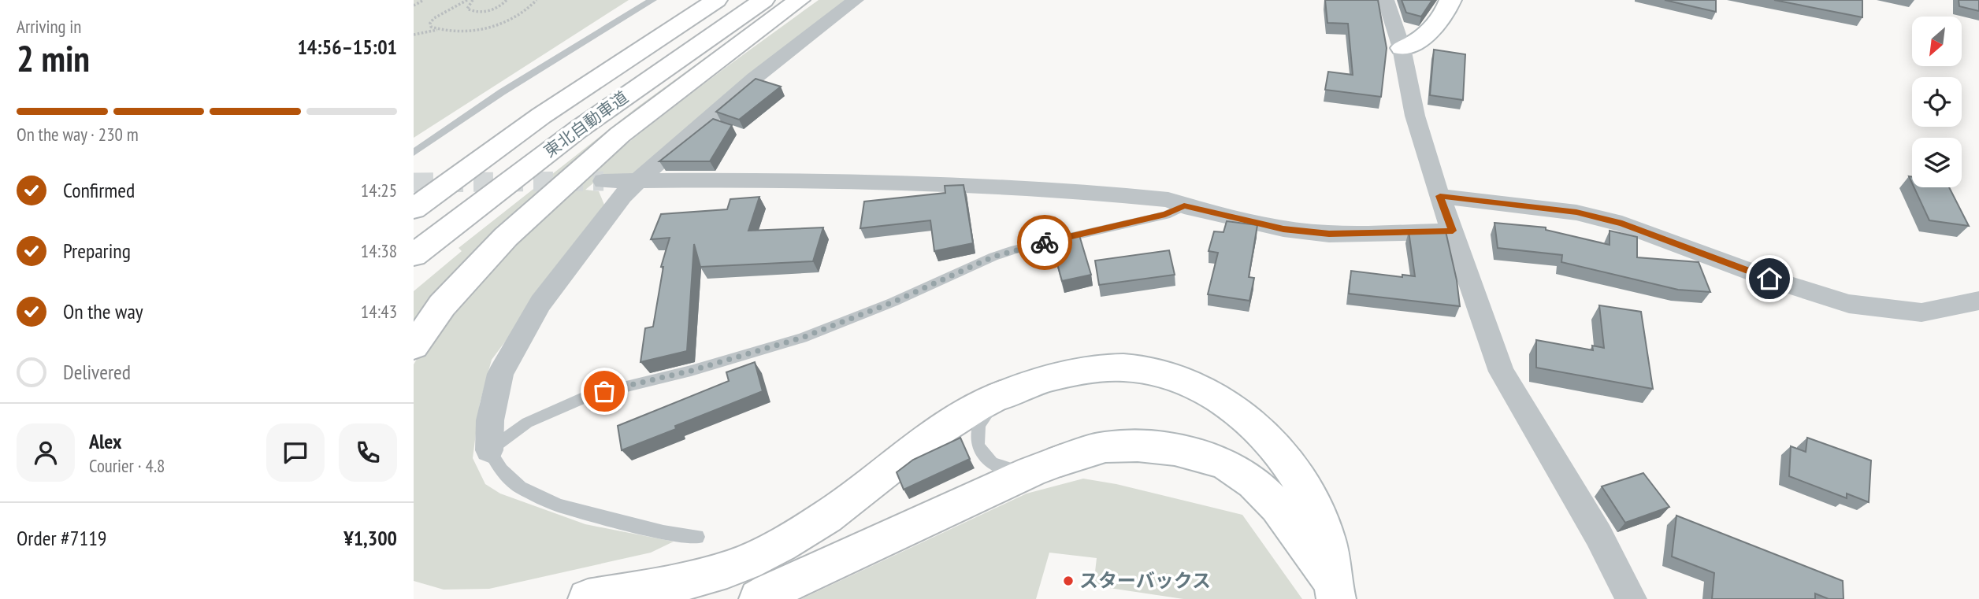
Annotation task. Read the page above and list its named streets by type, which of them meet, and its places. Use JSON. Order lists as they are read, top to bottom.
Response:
{
  "streets": {
    "main road": ["東北自動車道"]
  },
  "places": ["スターバックス"],
  "north": "bottom left",
  "page": {
    "heading": ["2 min", "Arriving in", "14:56–15:01"],
    "panel": [
      "Alex",
      "Courier · 4.8",
      "Order #7119",
      "¥1,300"
    ],
    "bar": "On the way · 230 m",
    "list": [
      ["Confirmed", "14:25"],
      ["Preparing", "14:38"],
      ["On the way", "14:43"],
      "Delivered"
    ]
  }
}
